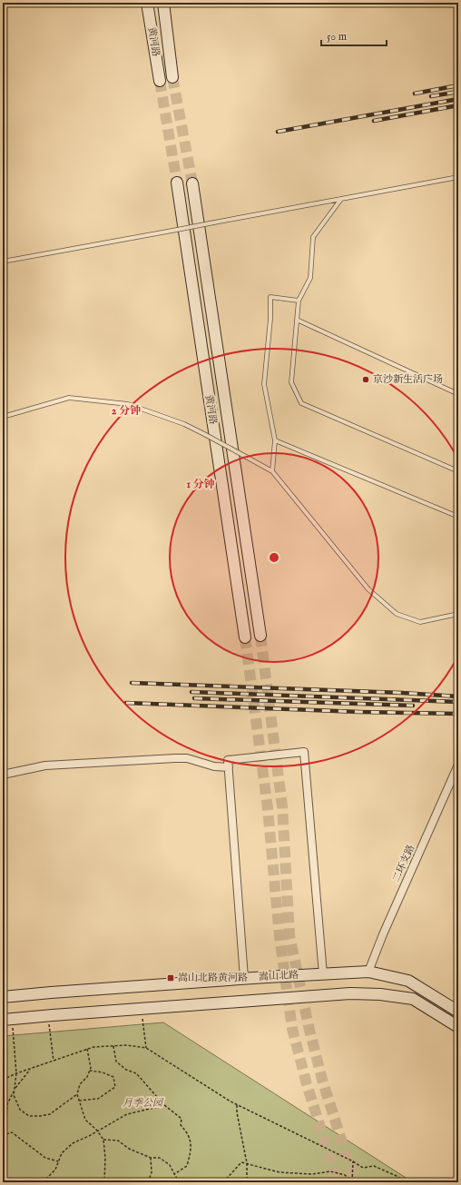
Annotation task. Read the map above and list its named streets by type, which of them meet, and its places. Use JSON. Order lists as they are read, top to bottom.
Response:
{
  "streets": {
    "main road": ["黄河路", "嵩山北路"],
    "street": ["二环支路"]
  },
  "crossings": [
    ["二环支路", "嵩山北路"]
  ],
  "parks": ["月季公园"],
  "places": {
    "other": ["京沙新生活广场"],
    "transit": ["嵩山北路黄河路"]
  },
  "scale_bar": "50 m",
  "rings": ["2 分钟", "1 分钟"]
}
